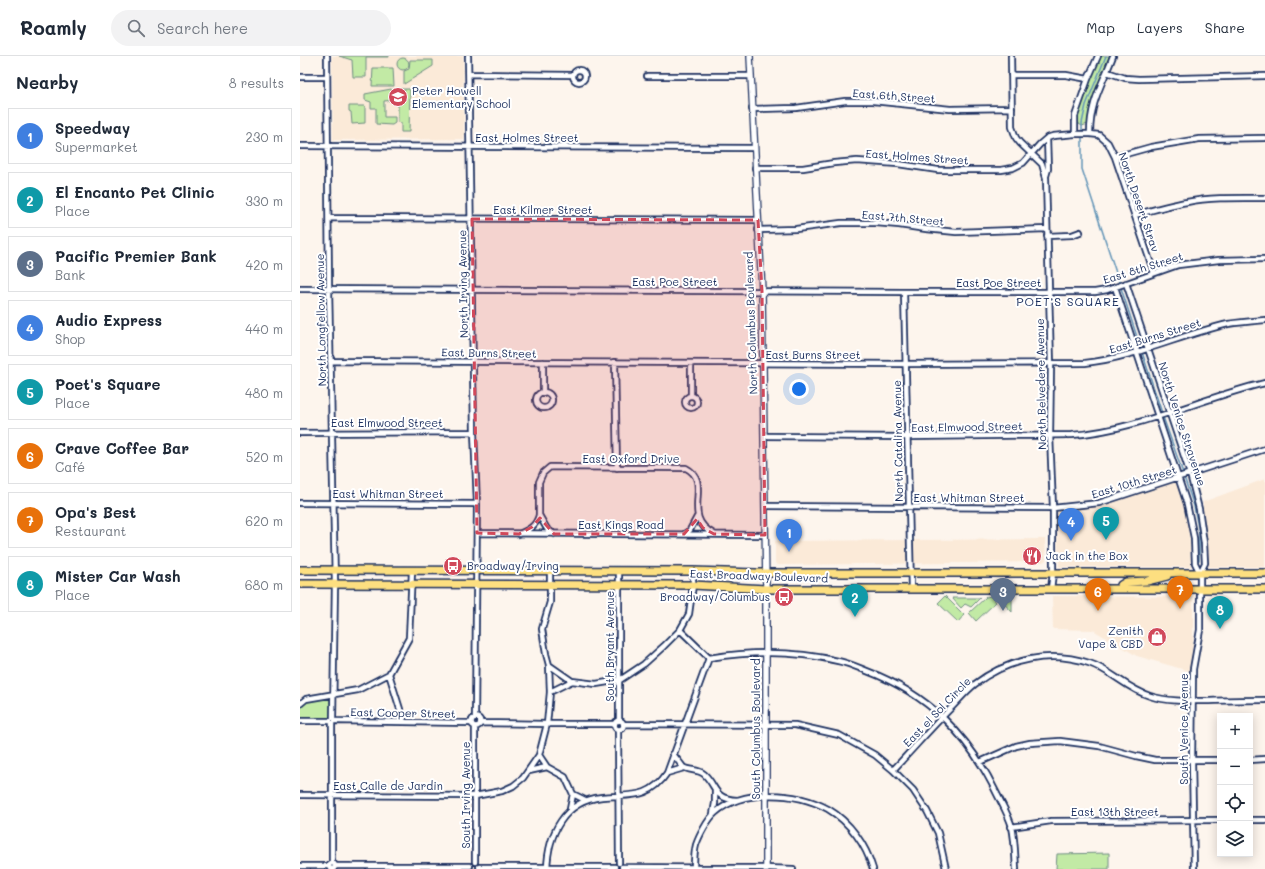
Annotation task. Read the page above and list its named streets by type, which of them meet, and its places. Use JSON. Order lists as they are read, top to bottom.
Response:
{
  "streets": {
    "main road": ["East Broadway Boulevard"],
    "street": [
      "East 6th Street",
      "East Holmes Street",
      "North Desert Strav",
      "East Kilmer Street",
      "East 7th Street",
      "East 8th Street",
      "East Poe Street",
      "North Irving Avenue",
      "North Longfellow Avenue",
      "North Columbus Boulevard",
      "East Burns Street",
      "North Belvedere Avenue",
      "East Elmwood Street",
      "North Venice Stravenue",
      "North Catalina Avenue",
      "East Oxford Drive",
      "East 10th Street",
      "East Whitman Street",
      "East Kings Road",
      "South Bryant Avenue",
      "East el Sol Circle",
      "East Cooper Street",
      "South Columbus Boulevard",
      "South Venice Avenue",
      "East Calle de Jardin",
      "South Irving Avenue",
      "East 13th Street"
    ]
  },
  "crossings": [
    ["East 6th Street", "North Columbus Boulevard"],
    ["East 6th Street", "North Belvedere Avenue"],
    ["East Holmes Street", "North Irving Avenue"],
    ["East Holmes Street", "North Longfellow Avenue"],
    ["East Holmes Street", "North Columbus Boulevard"],
    ["East Holmes Street", "North Belvedere Avenue"],
    ["North Desert Strav", "East 8th Street"],
    ["East Kilmer Street", "North Irving Avenue"],
    ["East Kilmer Street", "North Longfellow Avenue"],
    ["East Kilmer Street", "North Columbus Boulevard"],
    ["East 7th Street", "North Columbus Boulevard"],
    ["East 7th Street", "North Belvedere Avenue"],
    ["East 8th Street", "East Poe Street"],
    ["East 8th Street", "North Belvedere Avenue"],
    ["East 8th Street", "North Venice Stravenue"],
    ["East Poe Street", "North Irving Avenue"],
    ["East Poe Street", "North Longfellow Avenue"],
    ["East Poe Street", "North Columbus Boulevard"],
    ["East Poe Street", "North Belvedere Avenue"],
    ["East Poe Street", "North Catalina Avenue"],
    ["North Irving Avenue", "East Burns Street"],
    ["North Irving Avenue", "East Elmwood Street"],
    ["North Irving Avenue", "East Whitman Street"],
    ["North Irving Avenue", "East Kings Road"],
    ["North Irving Avenue", "East Broadway Boulevard"],
    ["North Longfellow Avenue", "East Burns Street"],
    ["North Longfellow Avenue", "East Elmwood Street"],
    ["North Longfellow Avenue", "East Whitman Street"],
    ["North Longfellow Avenue", "East Broadway Boulevard"],
    ["North Longfellow Avenue", "East Cooper Street"],
    ["North Longfellow Avenue", "East Calle de Jardin"],
    ["North Columbus Boulevard", "East Burns Street"],
    ["North Columbus Boulevard", "East Elmwood Street"],
    ["North Columbus Boulevard", "East Whitman Street"],
    ["North Columbus Boulevard", "East Kings Road"],
    ["North Columbus Boulevard", "East Broadway Boulevard"],
    ["North Columbus Boulevard", "South Columbus Boulevard"],
    ["East Burns Street", "North Belvedere Avenue"],
    ["East Burns Street", "North Venice Stravenue"],
    ["East Burns Street", "North Catalina Avenue"],
    ["North Belvedere Avenue", "East Elmwood Street"],
    ["North Belvedere Avenue", "East 10th Street"],
    ["North Belvedere Avenue", "East Whitman Street"],
    ["North Belvedere Avenue", "East Broadway Boulevard"],
    ["East Elmwood Street", "North Venice Stravenue"],
    ["East Elmwood Street", "North Catalina Avenue"],
    ["North Venice Stravenue", "East 10th Street"],
    ["North Venice Stravenue", "East Broadway Boulevard"],
    ["North Venice Stravenue", "South Venice Avenue"],
    ["North Catalina Avenue", "East Whitman Street"],
    ["North Catalina Avenue", "East Broadway Boulevard"],
    ["East 10th Street", "East Whitman Street"],
    ["East Broadway Boulevard", "South Bryant Avenue"],
    ["East Broadway Boulevard", "South Columbus Boulevard"],
    ["East Broadway Boulevard", "South Venice Avenue"],
    ["East Broadway Boulevard", "East Calle de Jardin"],
    ["East el Sol Circle", "South Venice Avenue"],
    ["East Cooper Street", "South Irving Avenue"],
    ["South Venice Avenue", "East 13th Street"],
    ["East Calle de Jardin", "South Irving Avenue"]
  ],
  "districts": ["POET'S SQUARE"],
  "places": {
    "school or university": ["Peter Howell Elementary School"],
    "restaurant": ["Jack in the Box"],
    "bus stop": ["Broadway/Irving", "Broadway/Columbus"],
    "shop": ["Zenith Vape & CBD"]
  },
  "page": {
    "header": "Roamly",
    "search": "Search here",
    "nav": ["Map", "Layers", "Share"],
    "heading": ["Nearby", "8 results"],
    "list": [
      {
        "mark": "1",
        "name": "Speedway",
        "note": "Supermarket",
        "value": "230 m"
      },
      {
        "mark": "2",
        "name": "El Encanto Pet Clinic",
        "note": "Place",
        "value": "330 m"
      },
      {
        "mark": "3",
        "name": "Pacific Premier Bank",
        "note": "Bank",
        "value": "420 m"
      },
      {
        "mark": "4",
        "name": "Audio Express",
        "note": "Shop",
        "value": "440 m"
      },
      {
        "mark": "5",
        "name": "Poet's Square",
        "note": "Place",
        "value": "480 m"
      },
      {
        "mark": "6",
        "name": "Crave Coffee Bar",
        "note": "Café",
        "value": "520 m"
      },
      {
        "mark": "7",
        "name": "Opa's Best",
        "note": "Restaurant",
        "value": "620 m"
      },
      {
        "mark": "8",
        "name": "Mister Car Wash",
        "note": "Place",
        "value": "680 m"
      }
    ],
    "pins": [
      "5",
      "4",
      "1",
      "7",
      "3",
      "6",
      "2",
      "8"
    ],
    "map_buttons": ["+", "−"]
  }
}
